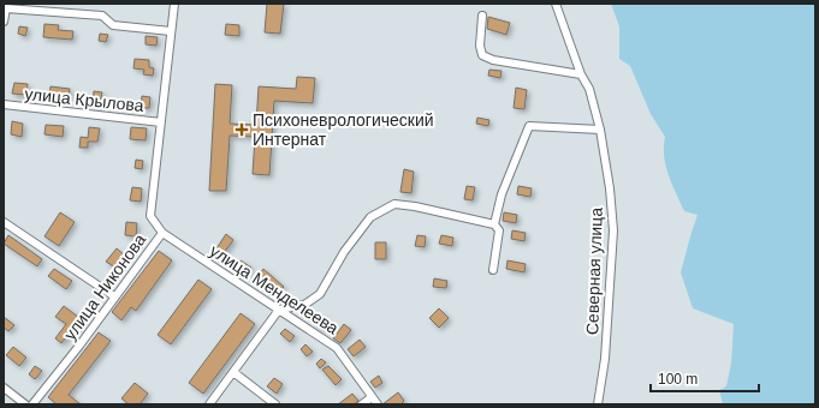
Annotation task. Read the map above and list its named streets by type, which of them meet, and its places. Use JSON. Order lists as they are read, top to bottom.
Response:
{
  "streets": {
    "street": [
      "улица Крылова",
      "Северная улица",
      "улица Никонова",
      "улица Менделеева"
    ]
  },
  "crossings": [
    ["улица Крылова", "улица Никонова"],
    ["улица Никонова", "улица Менделеева"]
  ],
  "places": {
    "health": ["Психоневрологический Интернат"]
  },
  "scale_bar": "100 m"
}
